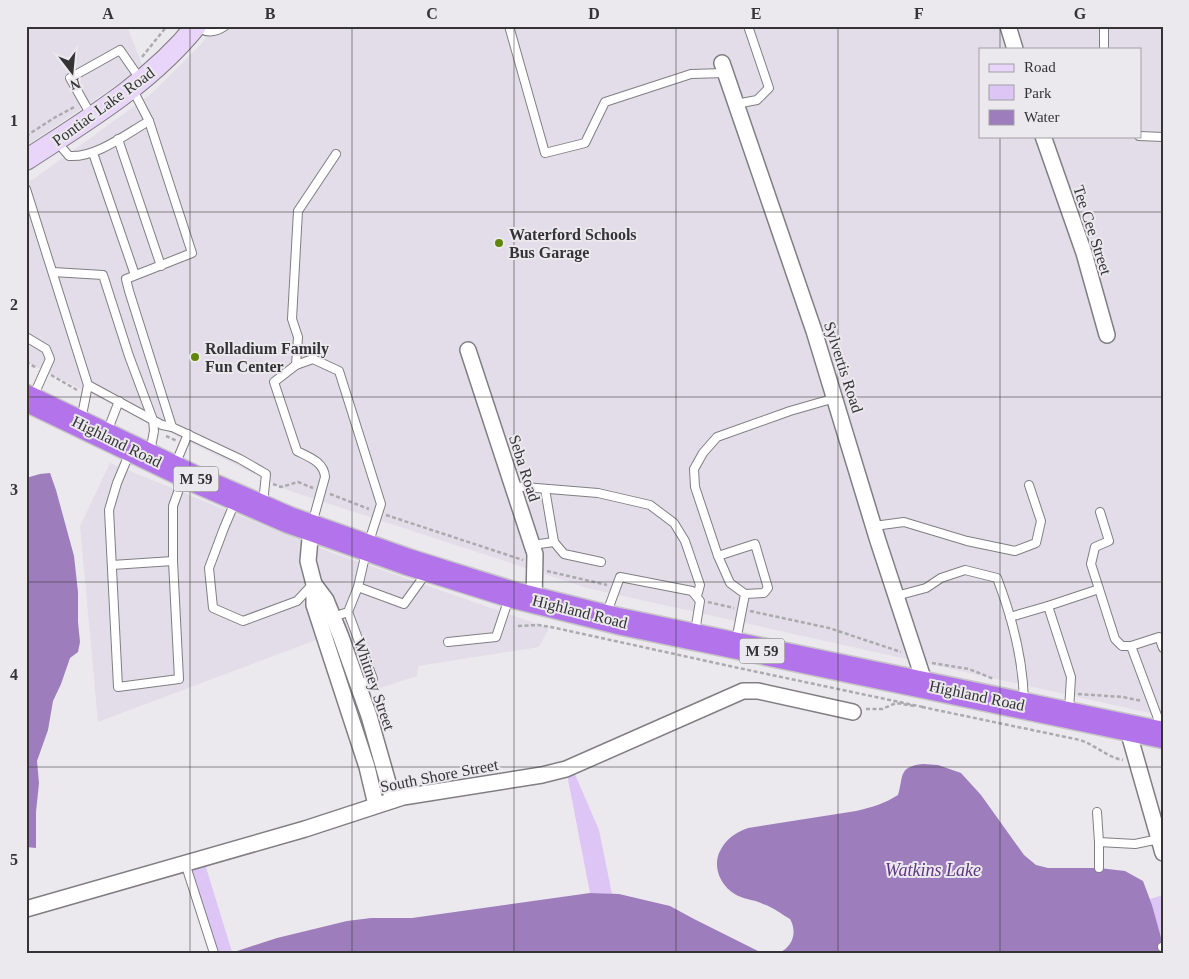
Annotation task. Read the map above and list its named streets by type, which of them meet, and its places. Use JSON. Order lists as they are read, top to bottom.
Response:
{
  "streets": {
    "highway": ["Highland Road", "M 59"],
    "street": [
      "Pontiac Lake Road",
      "Tee Cee Street",
      "Sylvertis Road",
      "Seba Road",
      "Whitney Street",
      "South Shore Street"
    ]
  },
  "crossings": [
    ["Sylvertis Road", "Highland Road"],
    ["Highland Road", "Seba Road"],
    ["Highland Road", "Whitney Street"],
    ["Whitney Street", "South Shore Street"]
  ],
  "water": ["Watkins Lake"],
  "places": ["Waterford Schools Bus Garage", "Rolladium Family Fun Center"],
  "legend": ["Road", "Park", "Water"],
  "north": "bottom",
  "grid": {
    "columns": [
      "A",
      "B",
      "C",
      "D",
      "E",
      "F",
      "G"
    ],
    "rows": [
      "1",
      "2",
      "3",
      "4",
      "5"
    ]
  }
}
